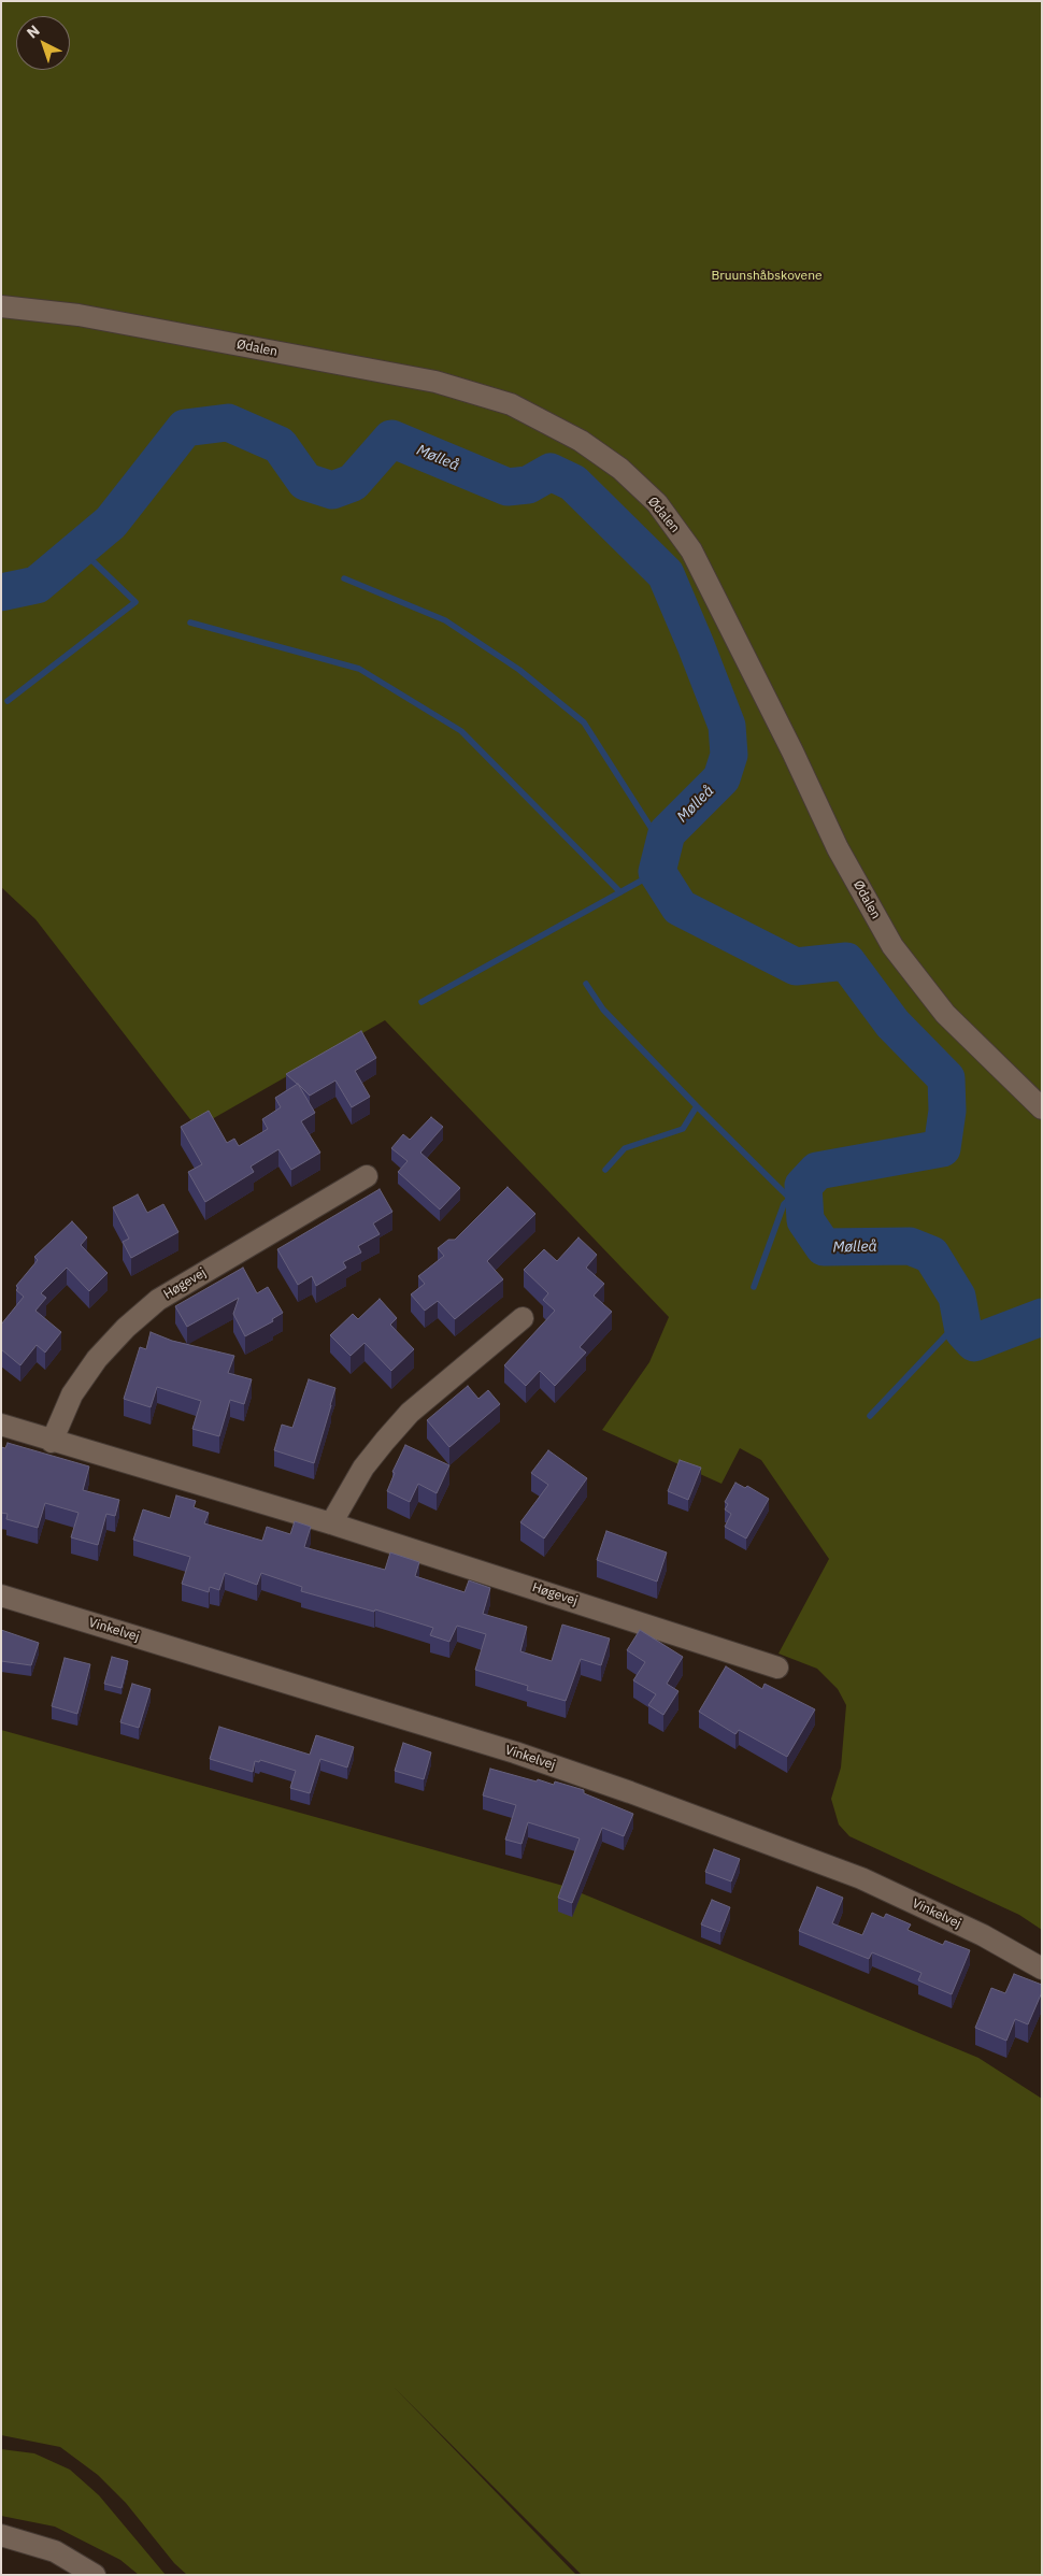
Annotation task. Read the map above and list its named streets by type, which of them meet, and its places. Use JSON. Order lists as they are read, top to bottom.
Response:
{
  "streets": {
    "street": ["Ødalen", "Høgevej", "Vinkelvej"]
  },
  "water": ["Mølleå"],
  "parks": ["Bruunshåbskovene"],
  "north": "top left"
}
